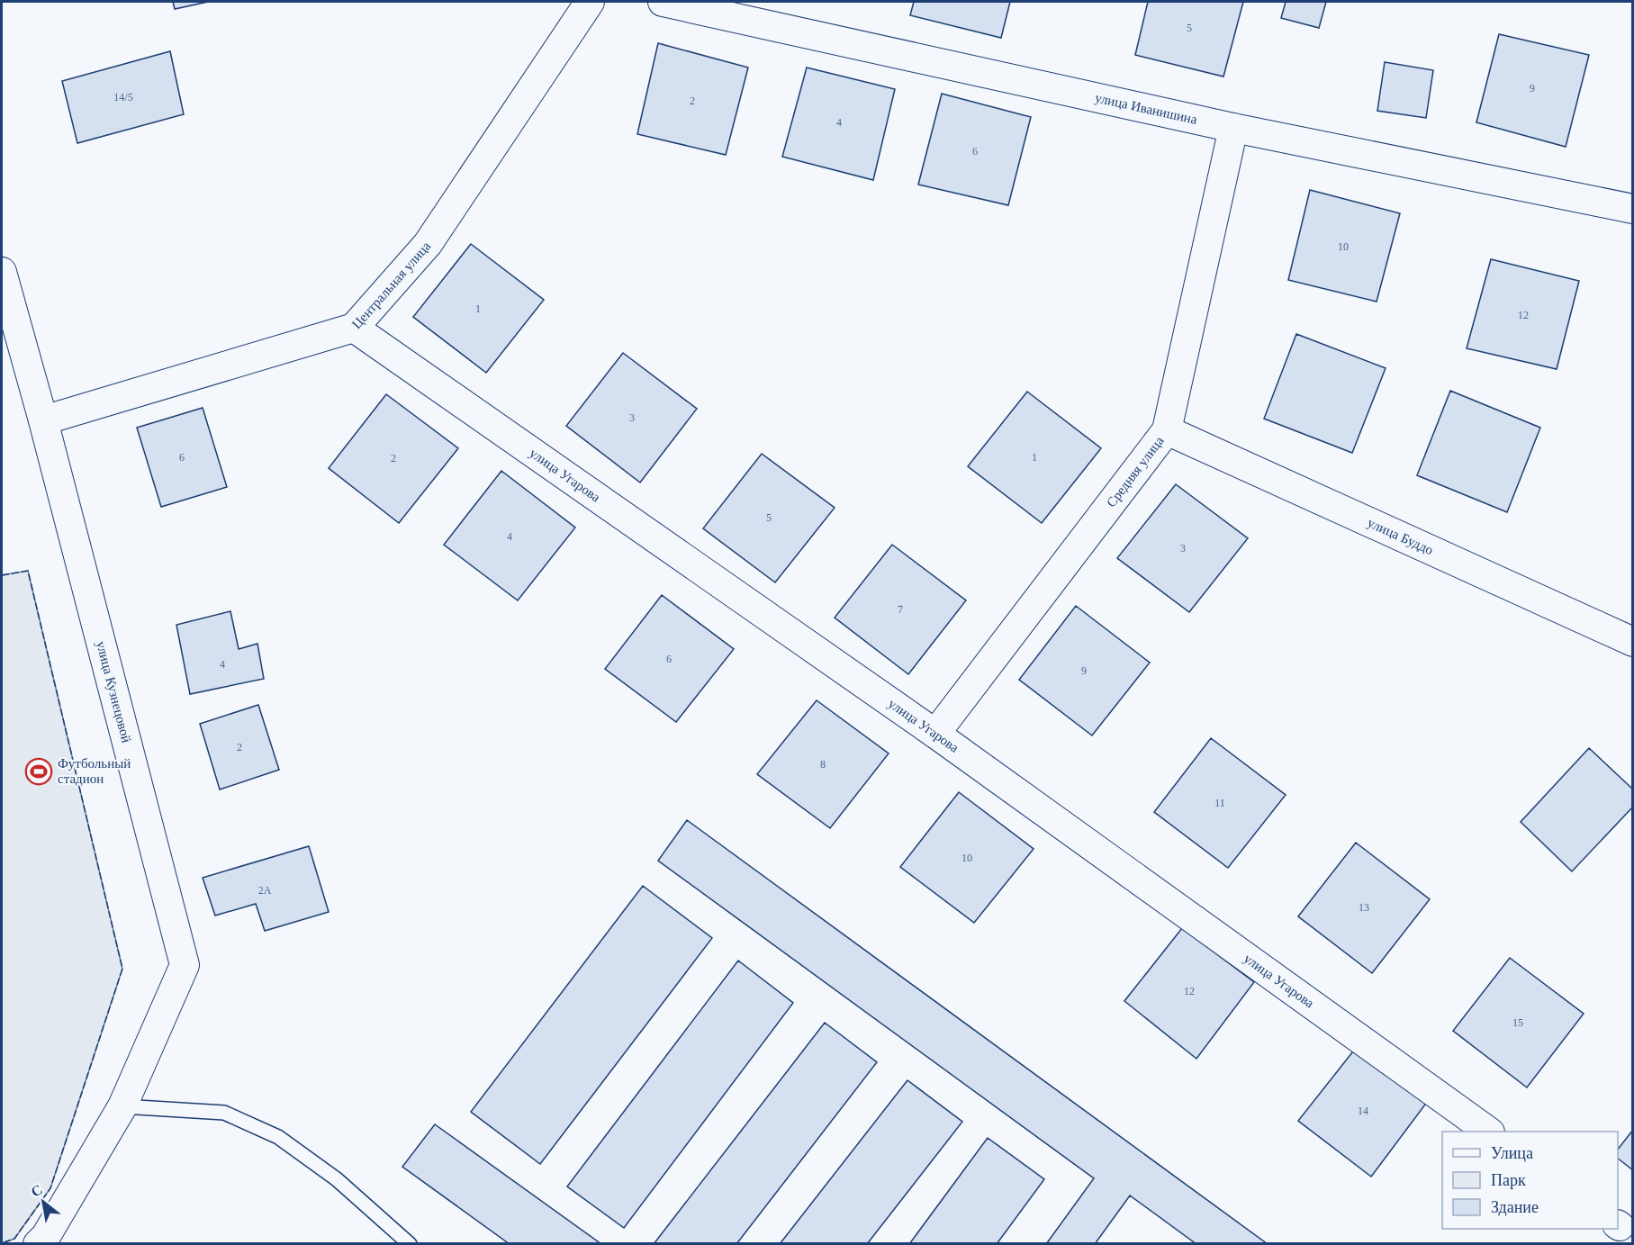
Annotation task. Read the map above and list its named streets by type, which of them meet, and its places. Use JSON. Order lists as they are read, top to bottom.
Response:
{
  "streets": {
    "street": [
      "улица Иванишина",
      "Центральная улица",
      "Средняя улица",
      "улица Угарова",
      "улица Буддо",
      "улица Кузнецовой"
    ]
  },
  "crossings": [
    ["улица Иванишина", "Средняя улица"],
    ["Центральная улица", "улица Угарова"],
    ["Центральная улица", "улица Кузнецовой"],
    ["Средняя улица", "улица Угарова"],
    ["Средняя улица", "улица Буддо"]
  ],
  "places": {
    "sports": ["Футбольный стадион"]
  },
  "house_numbers": [
    "5",
    "9",
    "14/5",
    "2",
    "4",
    "6",
    "10",
    "1",
    "12",
    "3",
    "6",
    "1",
    "2",
    "5",
    "4",
    "3",
    "7",
    "6",
    "4",
    "9",
    "2",
    "8",
    "11",
    "10",
    "2А",
    "13",
    "12",
    "15",
    "14"
  ],
  "legend": ["Улица", "Парк", "Здание"],
  "north": "top left"
}
